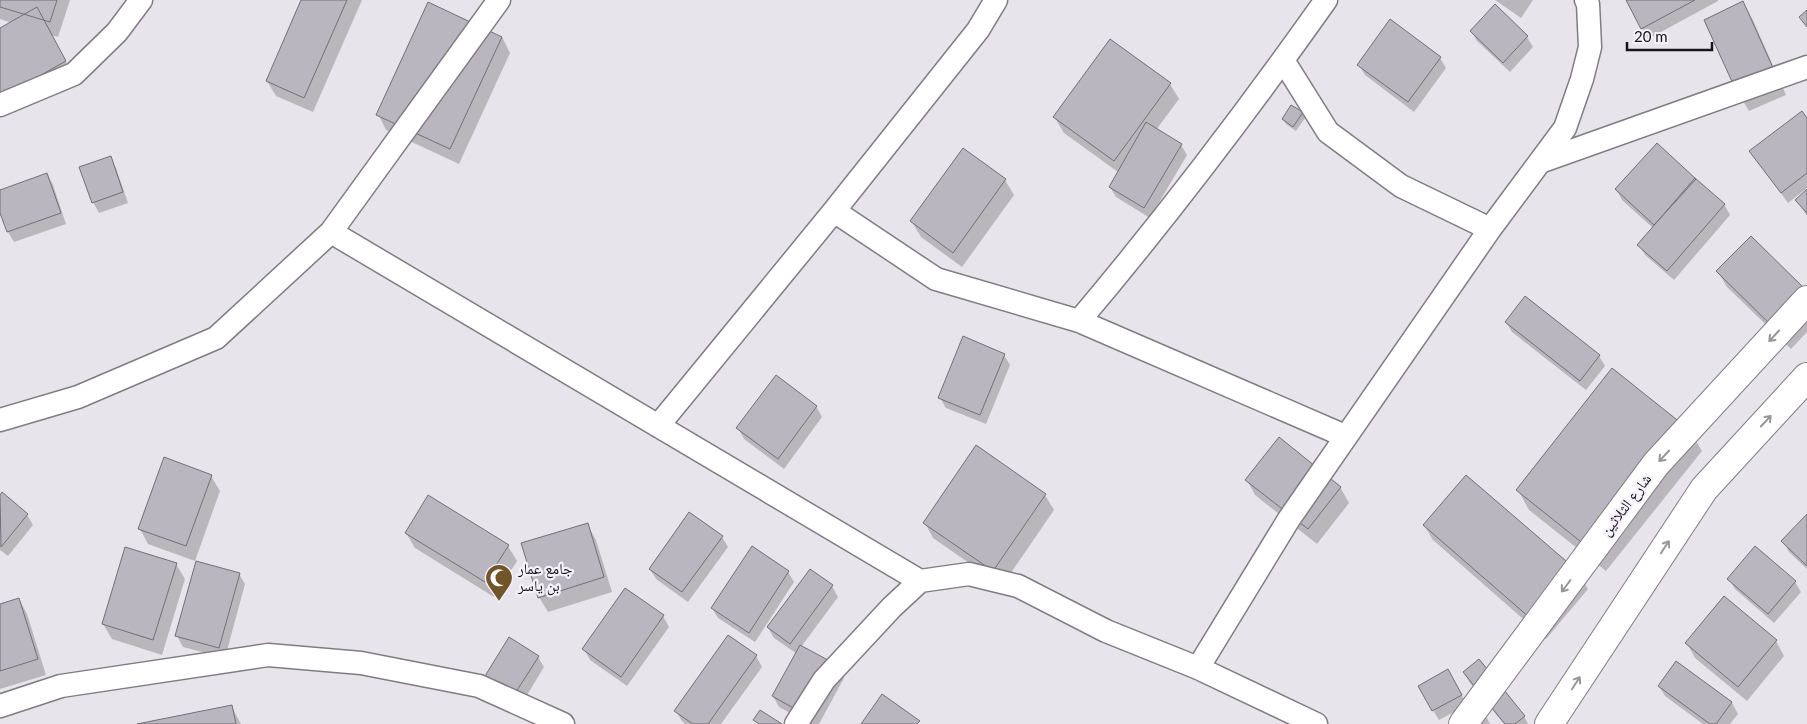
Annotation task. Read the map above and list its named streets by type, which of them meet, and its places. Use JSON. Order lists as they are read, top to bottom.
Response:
{
  "streets": {
    "street": ["شارع الثلاثين"]
  },
  "places": {
    "mosque": ["جامع عمار بن ياسر"]
  },
  "scale_bar": "20 m"
}
